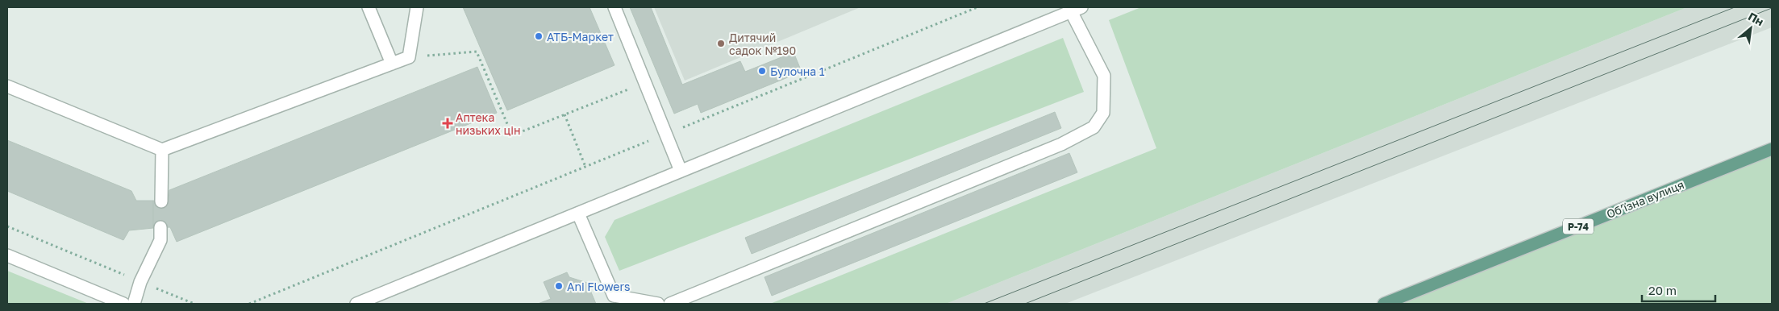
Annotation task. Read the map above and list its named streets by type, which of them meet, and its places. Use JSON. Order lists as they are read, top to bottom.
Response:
{
  "streets": {
    "main road": ["Обʼїзна вулиця", "Р-74"]
  },
  "places": {
    "other": [
      "АТБ-Маркет",
      "Дитячий садок №190",
      "Булочна 1",
      "Ani Flowers"
    ],
    "health": ["Аптека низьких цін"]
  },
  "scale_bar": "20 m",
  "north": "top right"
}
